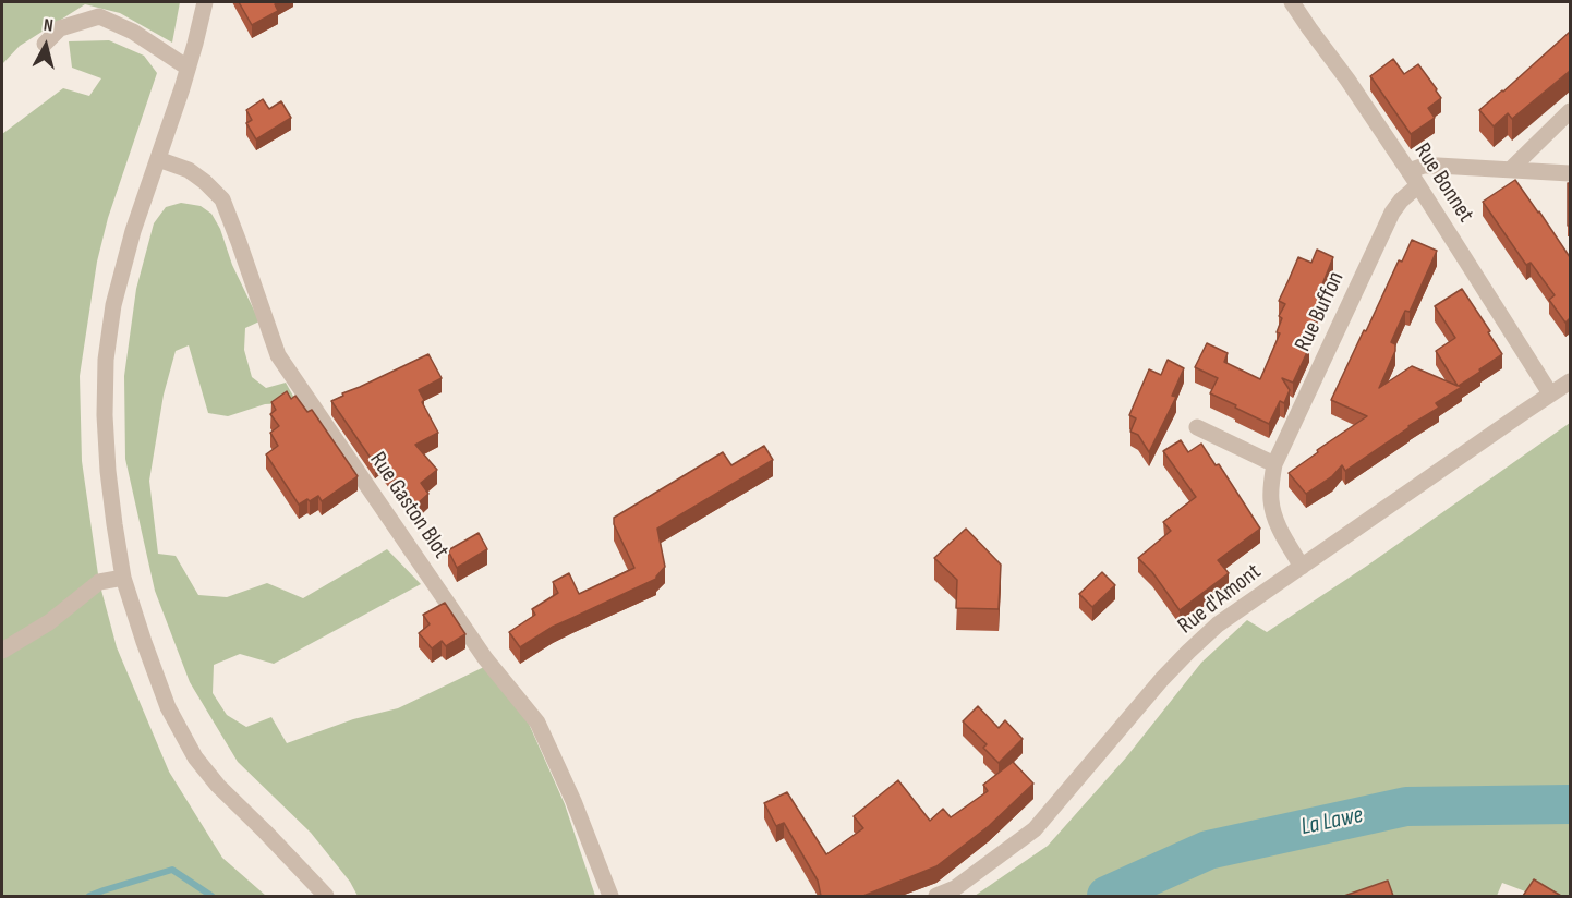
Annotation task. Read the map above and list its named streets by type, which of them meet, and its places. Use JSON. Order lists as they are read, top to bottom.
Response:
{
  "streets": {
    "street": [
      "Rue Bonnet",
      "Rue Buffon",
      "Rue Gaston Blot",
      "Rue d'Amont"
    ]
  },
  "crossings": [
    ["Rue Bonnet", "Rue Buffon"],
    ["Rue Bonnet", "Rue d'Amont"],
    ["Rue Buffon", "Rue d'Amont"]
  ],
  "water": ["La Lawe"],
  "north": "top"
}
